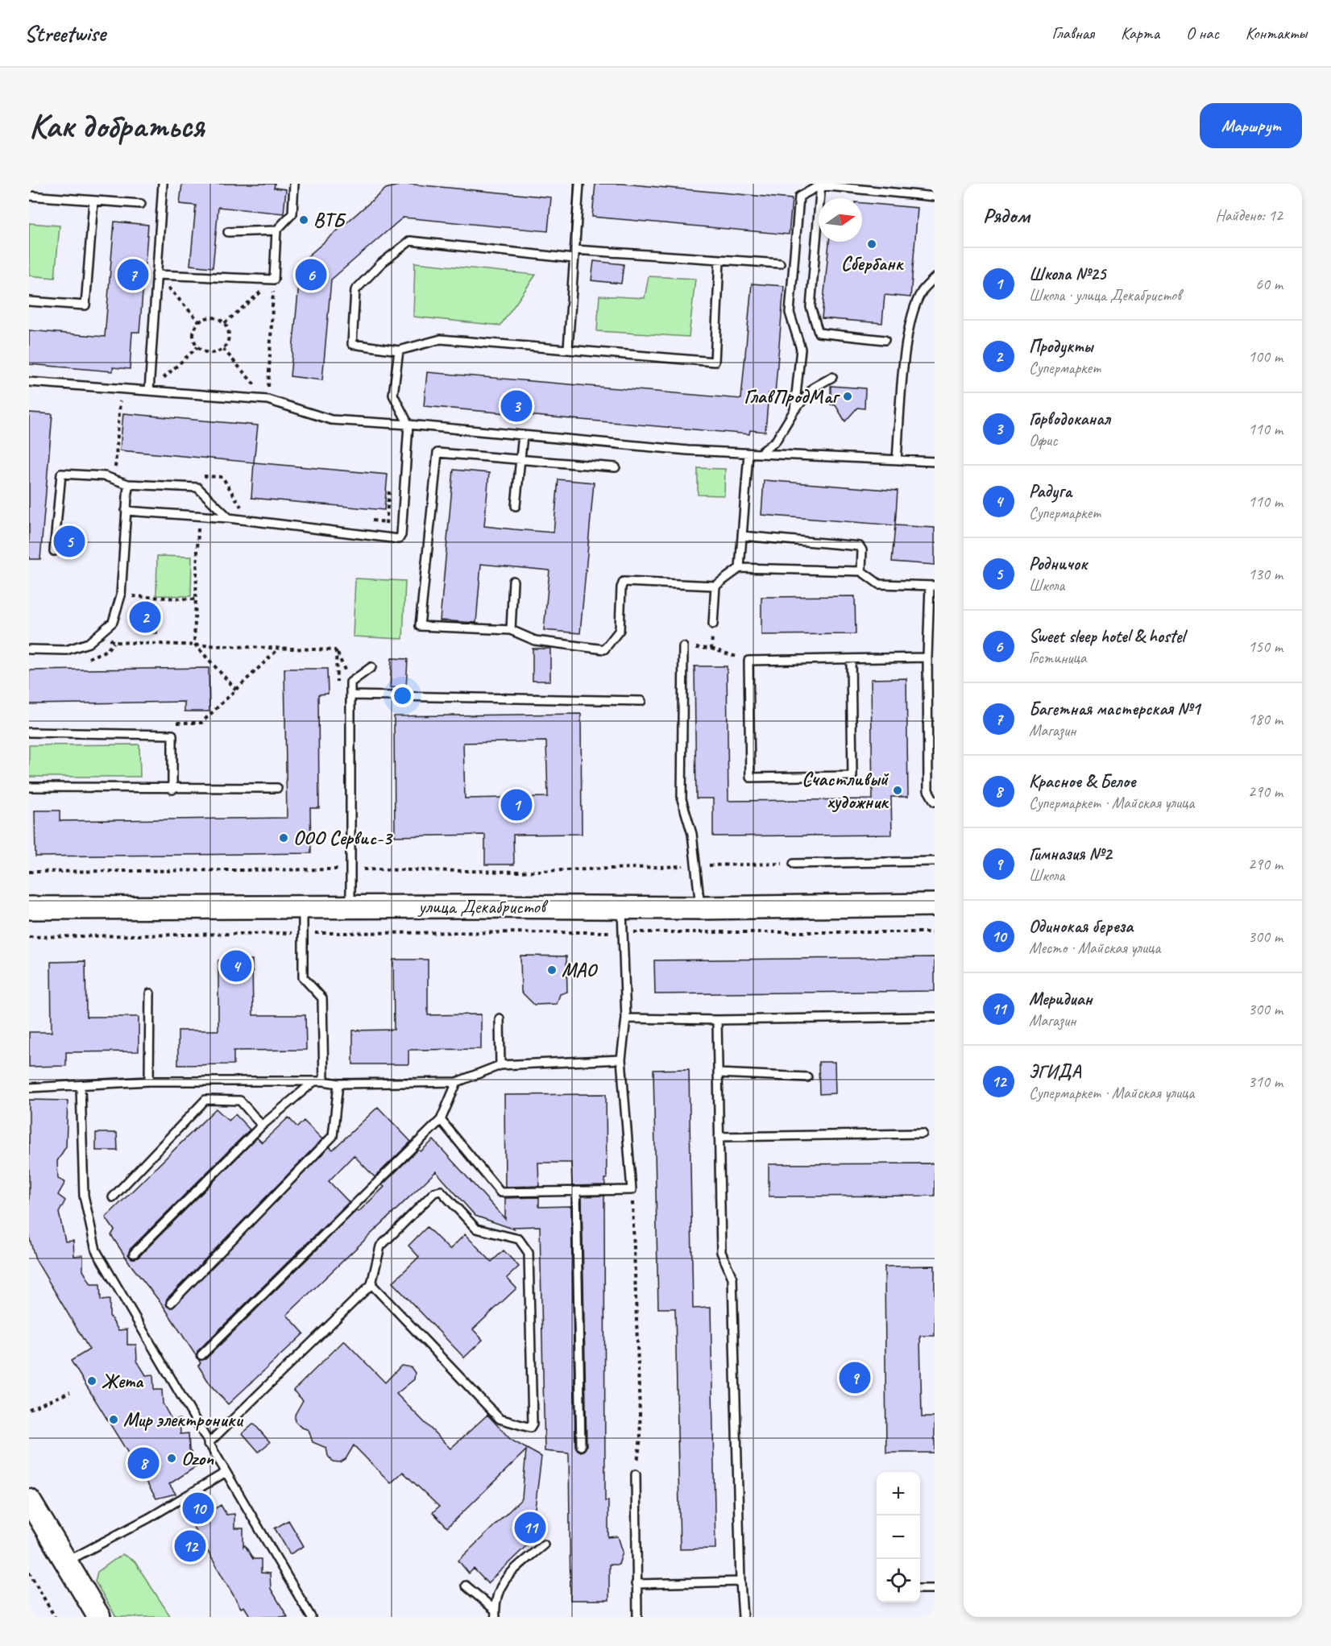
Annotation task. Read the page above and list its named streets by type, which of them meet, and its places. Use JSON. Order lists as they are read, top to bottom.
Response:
{
  "streets": {
    "street": ["улица Декабристов"]
  },
  "places": [
    "ВТБ",
    "Сбербанк",
    "ГлавПродМаг",
    "Счастливый художник",
    "ООО Сервис-3",
    "МАО",
    "Жета",
    "Мир электроники",
    "Ozon"
  ],
  "north": "right",
  "page": {
    "header": "Streetwise",
    "nav": [
      "Главная",
      "Карта",
      "О нас",
      "Контакты"
    ],
    "buttons": "Маршрут",
    "title": "Как добраться",
    "heading": ["Рядом", "Найдено: 12"],
    "list": [
      {
        "mark": "1",
        "name": "Школа №25",
        "note": "Школа · улица Декабристов",
        "value": "60 m"
      },
      {
        "mark": "2",
        "name": "Продукты",
        "note": "Супермаркет",
        "value": "100 m"
      },
      {
        "mark": "3",
        "name": "Горводоканал",
        "note": "Офис",
        "value": "110 m"
      },
      {
        "mark": "4",
        "name": "Радуга",
        "note": "Супермаркет",
        "value": "110 m"
      },
      {
        "mark": "5",
        "name": "Родничок",
        "note": "Школа",
        "value": "130 m"
      },
      {
        "mark": "6",
        "name": "Sweet sleep hotel & hostel",
        "note": "Гостиница",
        "value": "150 m"
      },
      {
        "mark": "7",
        "name": "Багетная мастерская №1",
        "note": "Магазин",
        "value": "180 m"
      },
      {
        "mark": "8",
        "name": "Красное & Белое",
        "note": "Супермаркет · Майская улица",
        "value": "290 m"
      },
      {
        "mark": "9",
        "name": "Гимназия №2",
        "note": "Школа",
        "value": "290 m"
      },
      {
        "mark": "10",
        "name": "Одинокая береза",
        "note": "Место · Майская улица",
        "value": "300 m"
      },
      {
        "mark": "11",
        "name": "Меридиан",
        "note": "Магазин",
        "value": "300 m"
      },
      {
        "mark": "12",
        "name": "ЭГИДА",
        "note": "Супермаркет · Майская улица",
        "value": "310 m"
      }
    ],
    "pins": [
      "6",
      "7",
      "3",
      "5",
      "2",
      "1",
      "4",
      "9",
      "8",
      "10",
      "11",
      "12"
    ],
    "map_buttons": ["+", "−"]
  }
}
